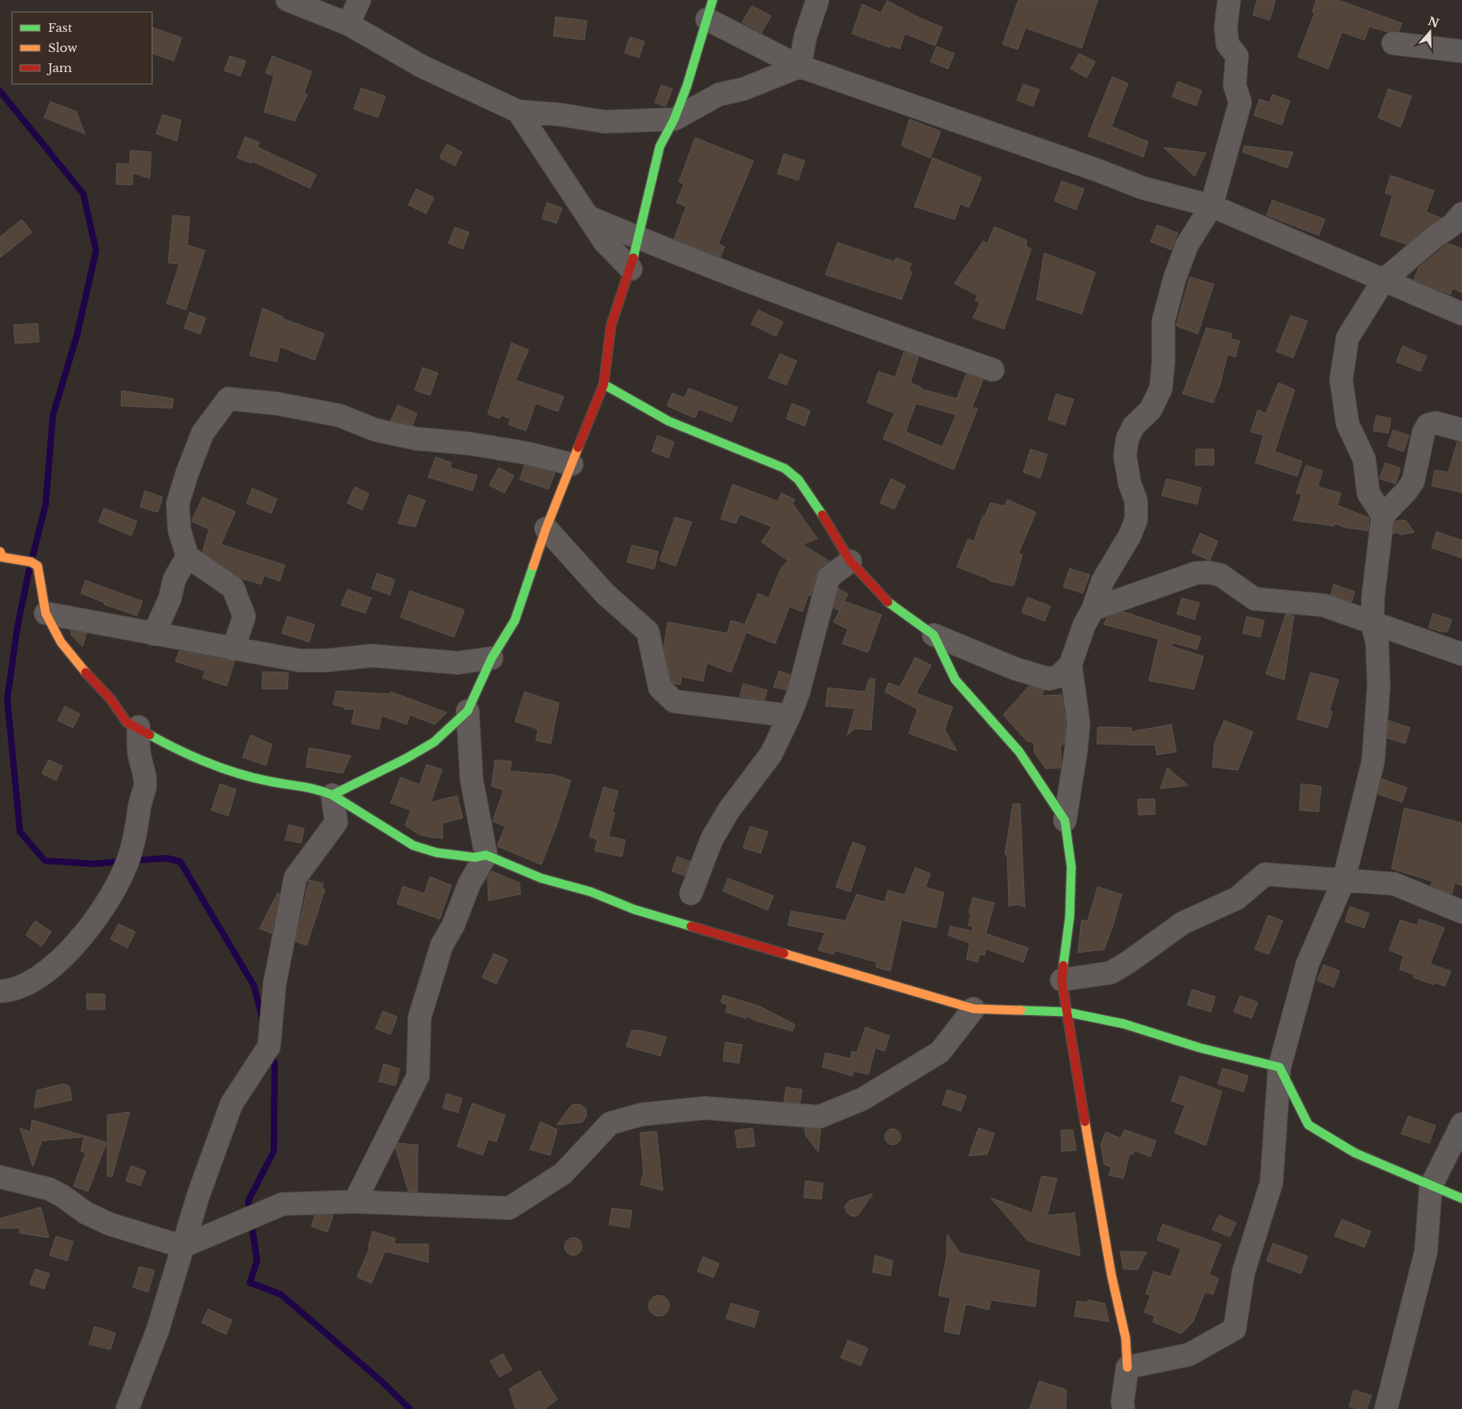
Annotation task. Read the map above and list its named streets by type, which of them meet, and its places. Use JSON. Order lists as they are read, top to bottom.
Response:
{
  "legend": ["Fast", "Slow", "Jam"],
  "north": "top"
}
